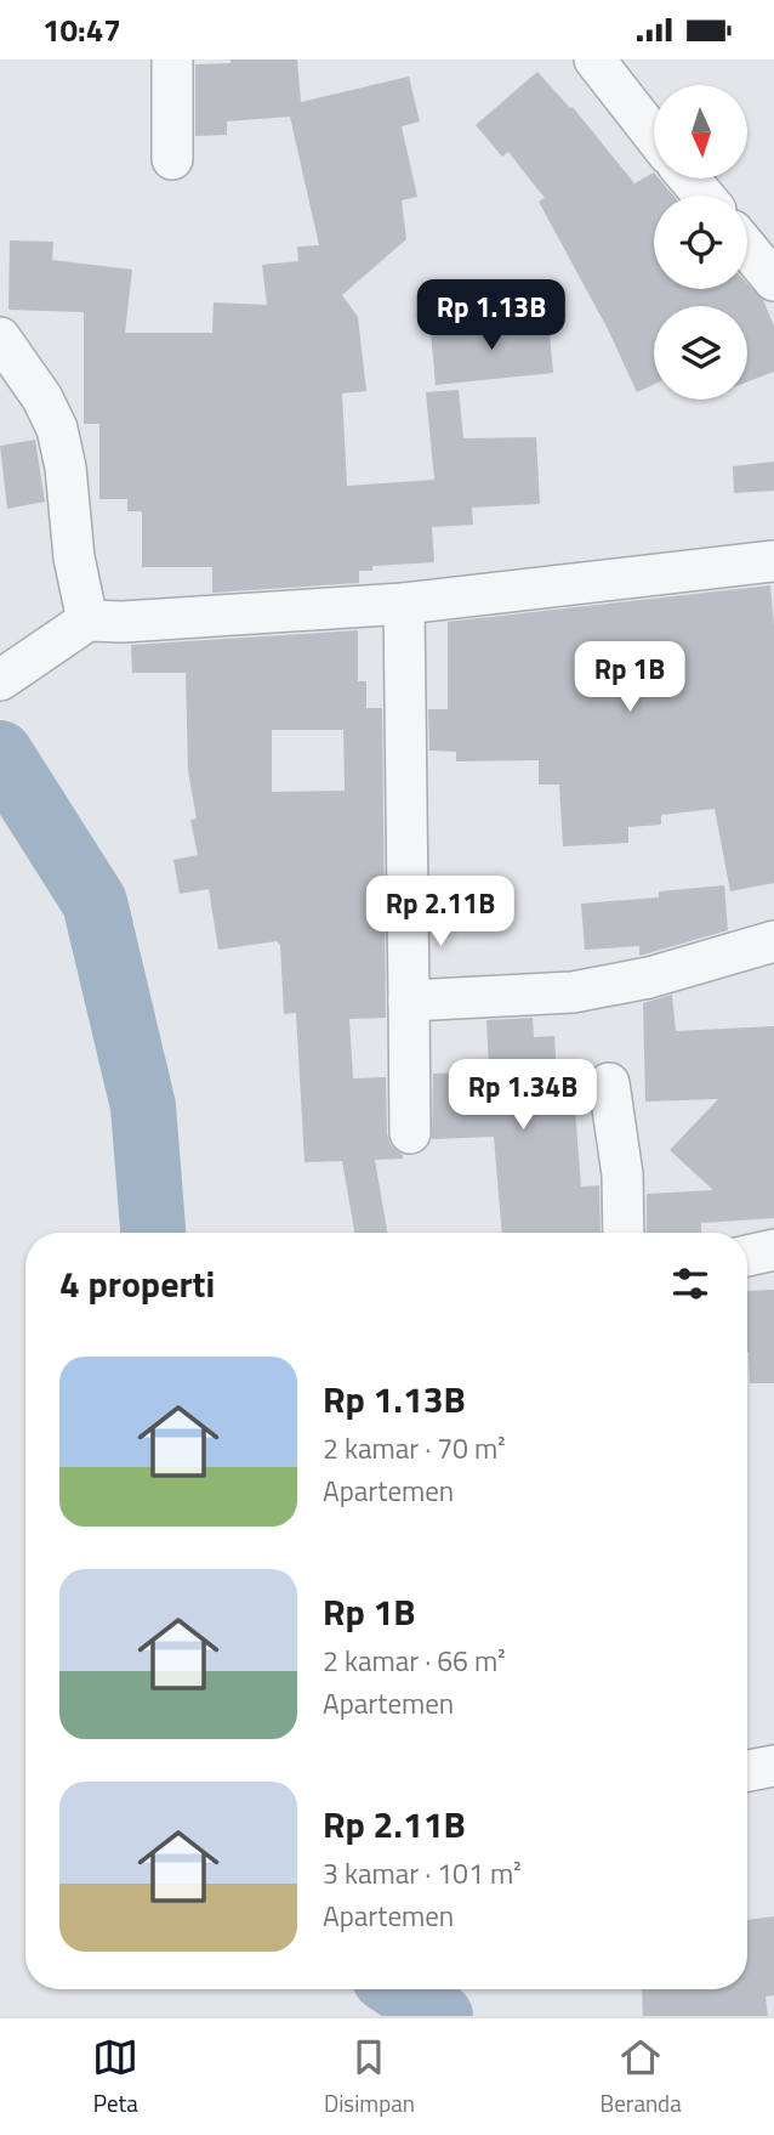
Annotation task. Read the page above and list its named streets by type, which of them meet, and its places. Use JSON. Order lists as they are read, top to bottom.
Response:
{
  "north": "bottom",
  "page": {
    "status": "10:47",
    "price": [
      "Rp 1.13B",
      "Rp 1B",
      "Rp 2.11B",
      "Rp 1.34B"
    ],
    "heading": "4 properti",
    "list": [
      {
        "name": "Rp 1.13B",
        "note": "2 kamar · 70 m² · Apartemen"
      },
      {
        "name": "Rp 1B",
        "note": "2 kamar · 66 m² · Apartemen"
      },
      {
        "name": "Rp 2.11B",
        "note": "3 kamar · 101 m² · Apartemen"
      }
    ],
    "tabs": ["Peta", "Disimpan", "Beranda"]
  }
}
